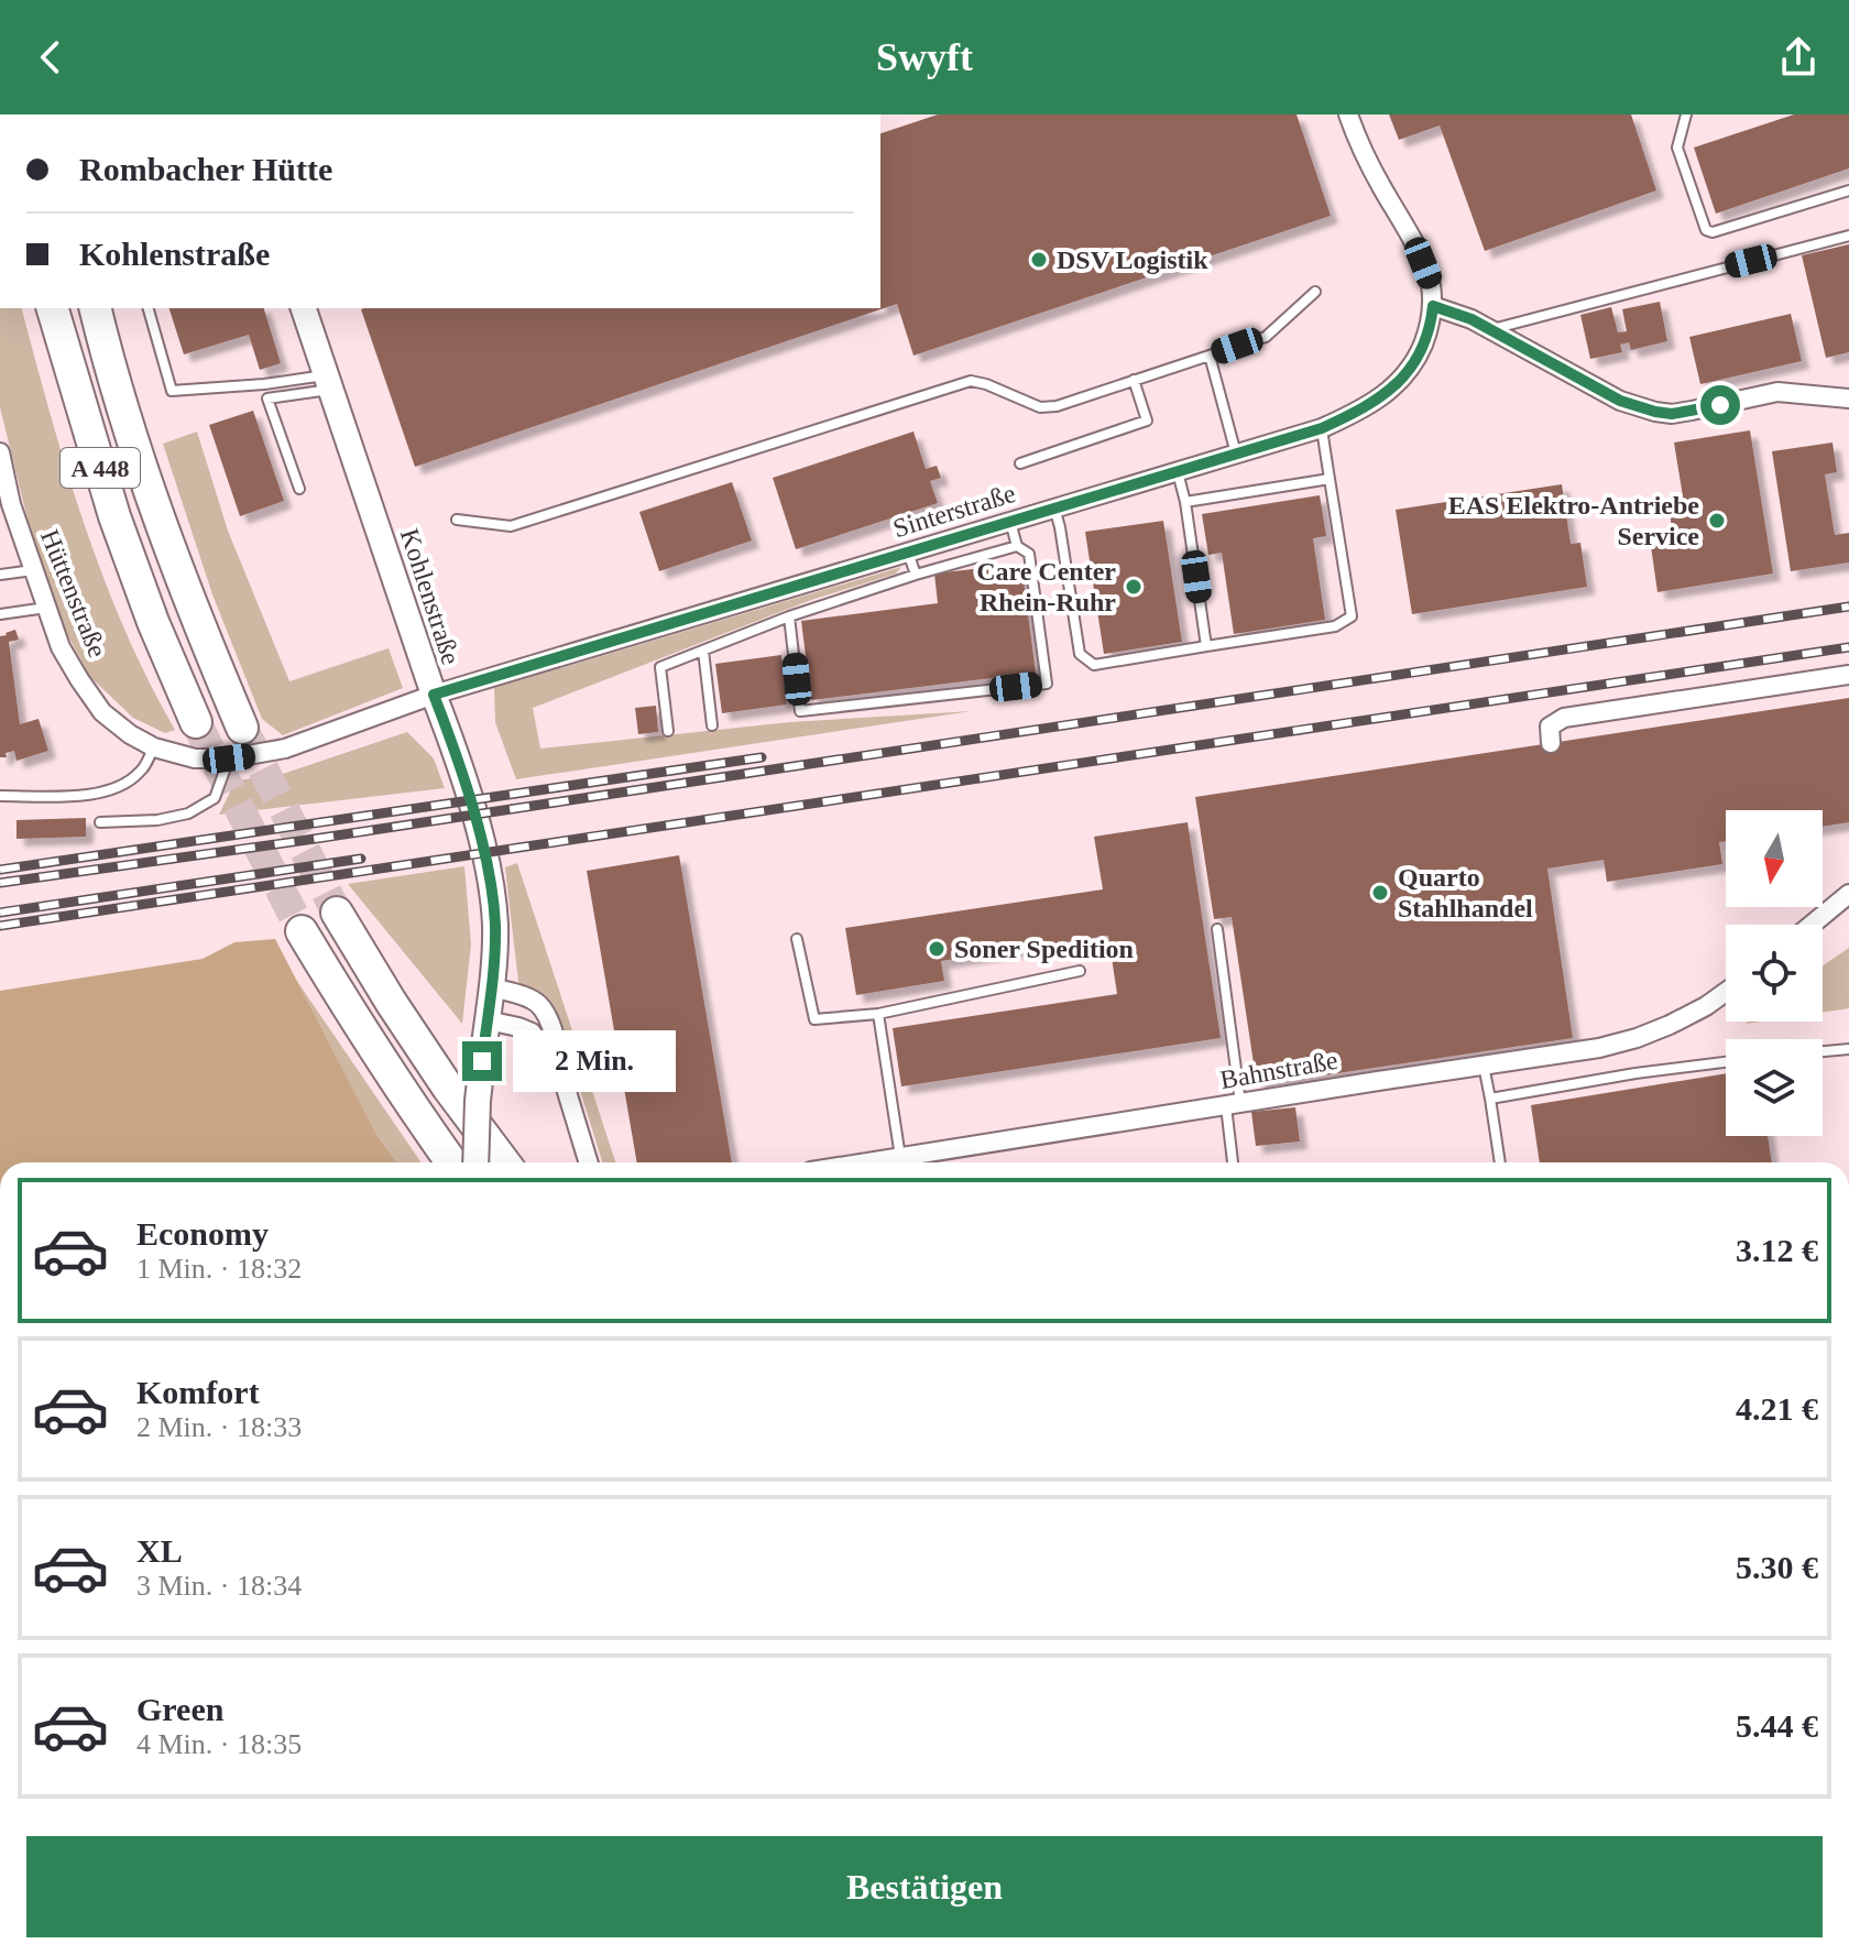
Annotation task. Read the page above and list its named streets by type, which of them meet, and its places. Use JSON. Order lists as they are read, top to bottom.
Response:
{
  "streets": {
    "highway": ["A 448"],
    "street": [
      "Sinterstraße",
      "Hüttenstraße",
      "Kohlenstraße",
      "Bahnstraße"
    ]
  },
  "crossings": [
    ["Sinterstraße", "Hüttenstraße"],
    ["Sinterstraße", "Kohlenstraße"],
    ["Hüttenstraße", "Kohlenstraße"]
  ],
  "places": [
    "DSV Logistik",
    "EAS Elektro-Antriebe Service",
    "Care Center Rhein-Ruhr",
    "Quarto Stahlhandel",
    "Soner Spedition"
  ],
  "north": "bottom",
  "page": {
    "header": "Swyft",
    "banner": ["Rombacher Hütte", "Kohlenstraße"],
    "bubble": "2 Min.",
    "list": [
      {
        "name": "Economy",
        "note": "1 Min. · 18:32",
        "value": "3.12 €"
      },
      {
        "name": "Komfort",
        "note": "2 Min. · 18:33",
        "value": "4.21 €"
      },
      {
        "name": "XL",
        "note": "3 Min. · 18:34",
        "value": "5.30 €"
      },
      {
        "name": "Green",
        "note": "4 Min. · 18:35",
        "value": "5.44 €"
      }
    ],
    "buttons": "Bestätigen"
  }
}
